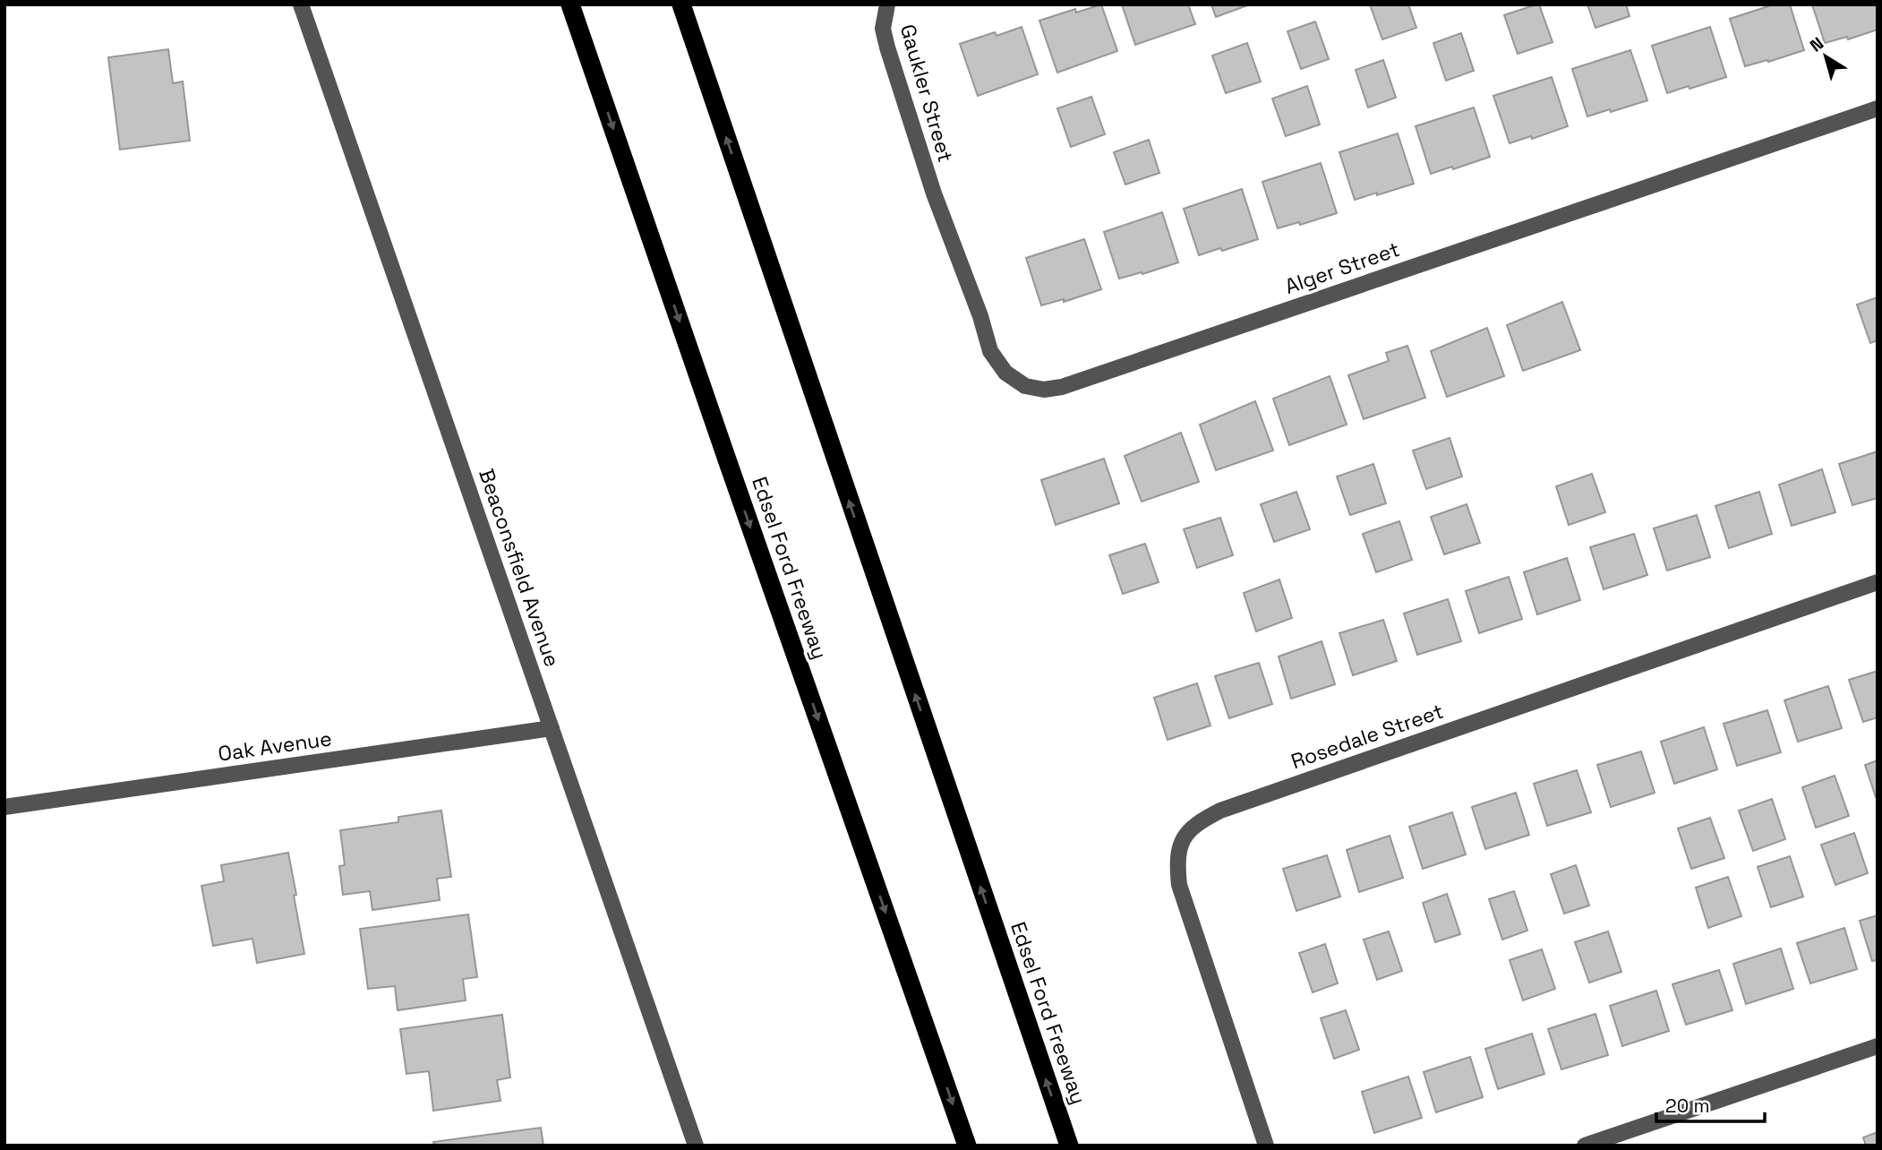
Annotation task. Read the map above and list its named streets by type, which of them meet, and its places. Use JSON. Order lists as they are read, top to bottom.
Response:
{
  "streets": {
    "highway": ["Edsel Ford Freeway"],
    "street": [
      "Gaukler Street",
      "Alger Street",
      "Beaconsfield Avenue",
      "Rosedale Street",
      "Oak Avenue"
    ]
  },
  "crossings": [
    ["Gaukler Street", "Alger Street"],
    ["Beaconsfield Avenue", "Oak Avenue"]
  ],
  "scale_bar": "20 m",
  "north": "top left"
}
